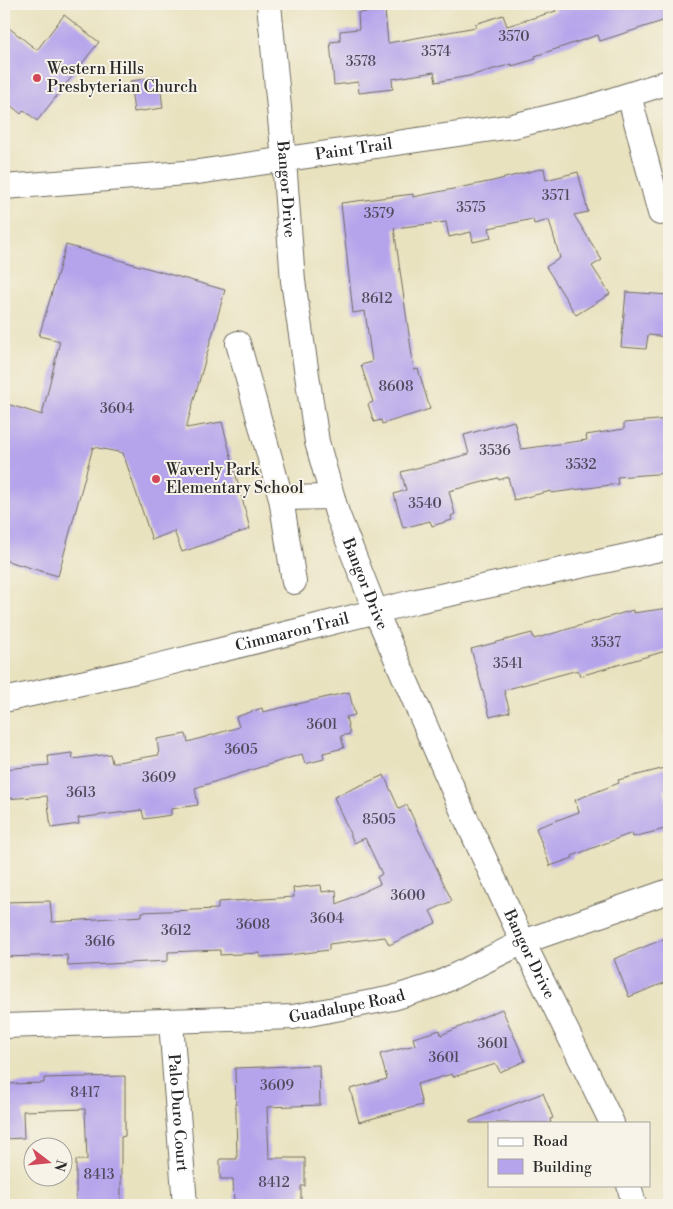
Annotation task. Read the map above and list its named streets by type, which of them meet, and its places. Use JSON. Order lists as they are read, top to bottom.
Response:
{
  "streets": {
    "street": [
      "Paint Trail",
      "Bangor Drive",
      "Cimmaron Trail",
      "Guadalupe Road",
      "Palo Duro Court"
    ]
  },
  "crossings": [
    ["Paint Trail", "Bangor Drive"],
    ["Bangor Drive", "Cimmaron Trail"],
    ["Bangor Drive", "Guadalupe Road"],
    ["Guadalupe Road", "Palo Duro Court"]
  ],
  "places": ["Western Hills Presbyterian Church", "Waverly Park Elementary School"],
  "house_numbers": [
    "3570",
    "3574",
    "3578",
    "3571",
    "3575",
    "3579",
    "8612",
    "8608",
    "3604",
    "3536",
    "3532",
    "3540",
    "3537",
    "3541",
    "3601",
    "3605",
    "3609",
    "3613",
    "8505",
    "3600",
    "3604",
    "3608",
    "3612",
    "3616",
    "3601",
    "3601",
    "3609",
    "8417",
    "8413",
    "8412"
  ],
  "legend": ["Road", "Building"],
  "north": "right"
}
